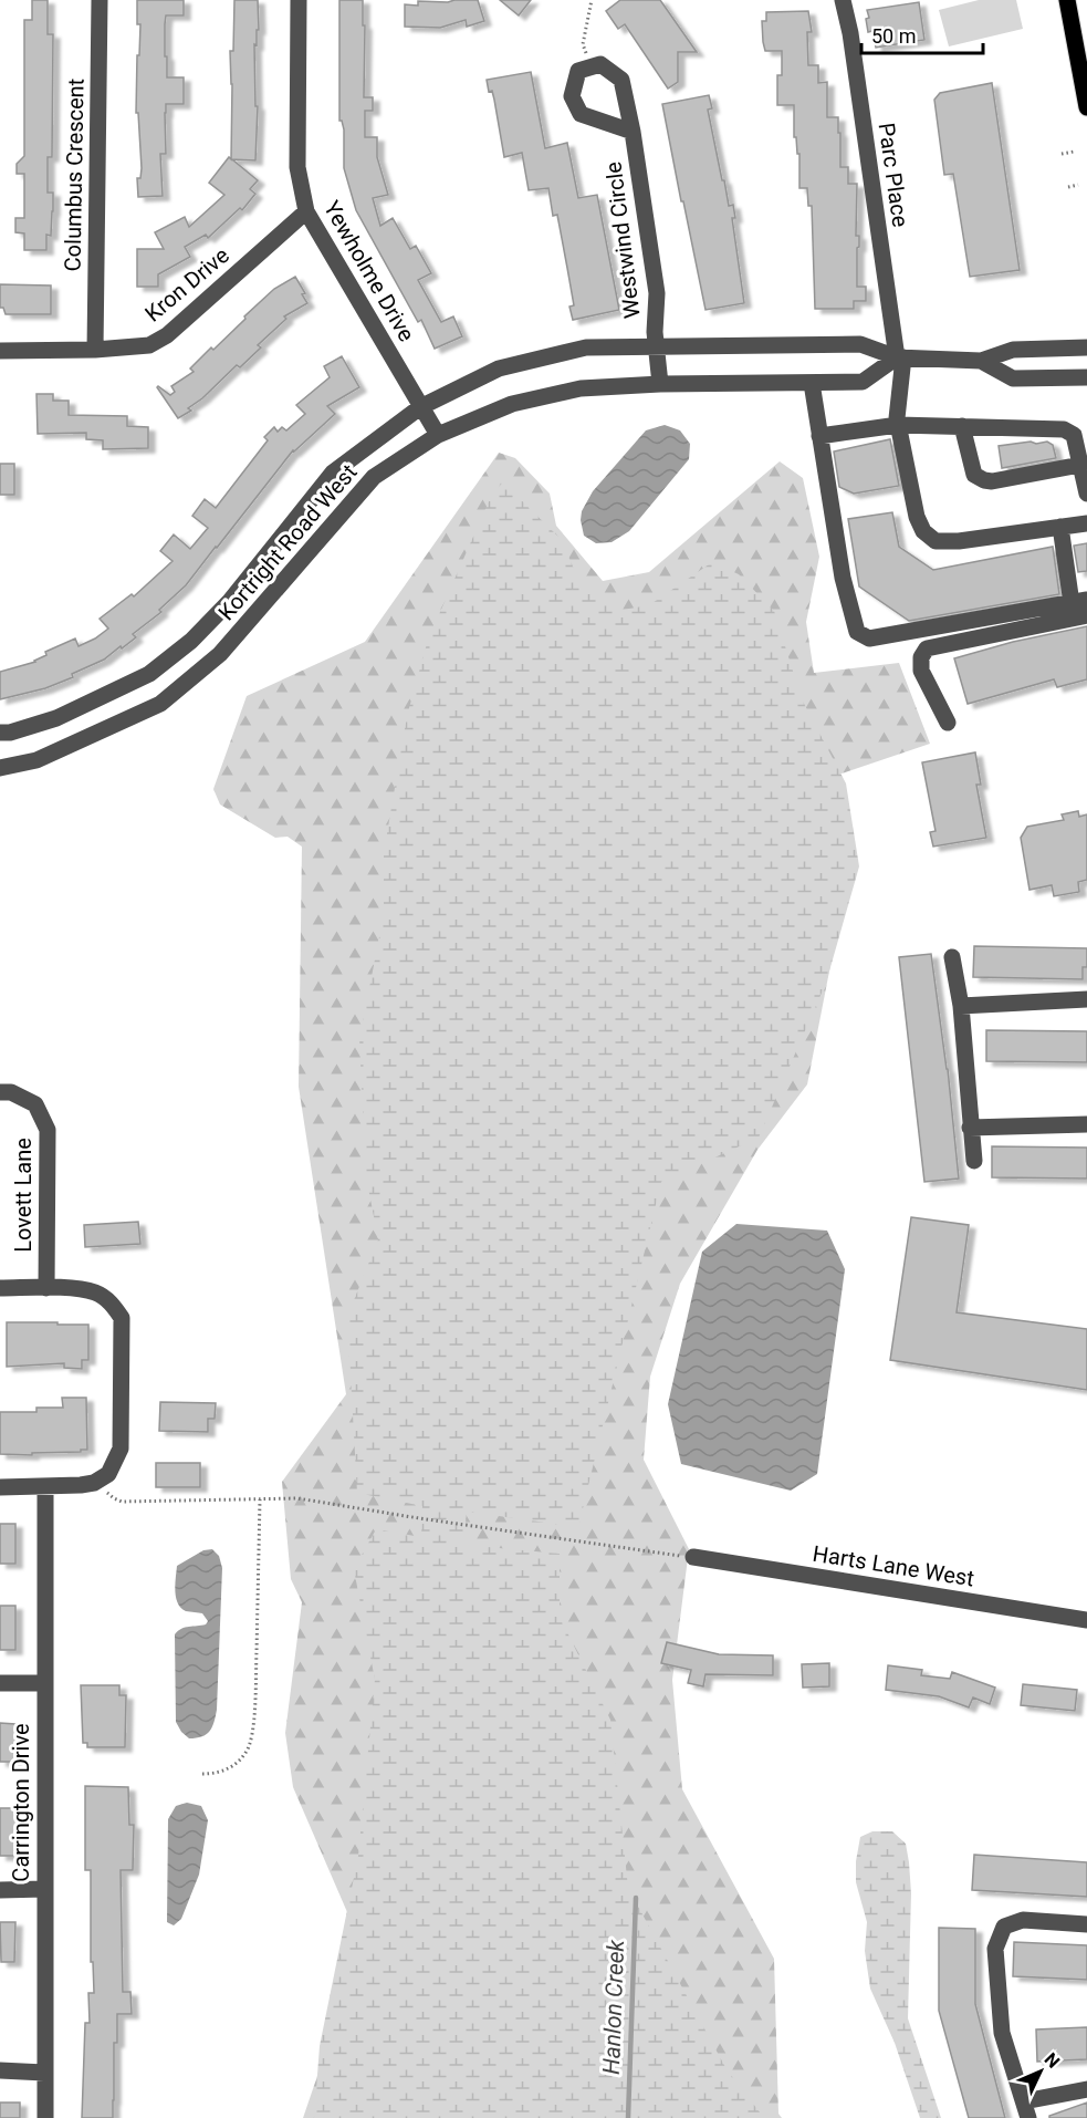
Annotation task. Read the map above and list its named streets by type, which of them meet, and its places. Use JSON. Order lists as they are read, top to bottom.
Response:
{
  "streets": {
    "street": [
      "Columbus Crescent",
      "Parc Place",
      "Westwind Circle",
      "Yewholme Drive",
      "Kron Drive",
      "Kortright Road West",
      "Lovett Lane",
      "Harts Lane West",
      "Carrington Drive"
    ]
  },
  "crossings": [
    ["Columbus Crescent", "Kron Drive"],
    ["Parc Place", "Kortright Road West"],
    ["Westwind Circle", "Kortright Road West"],
    ["Yewholme Drive", "Kron Drive"],
    ["Yewholme Drive", "Kortright Road West"]
  ],
  "water": ["Hanlon Creek"],
  "scale_bar": "50 m",
  "north": "top right"
}
